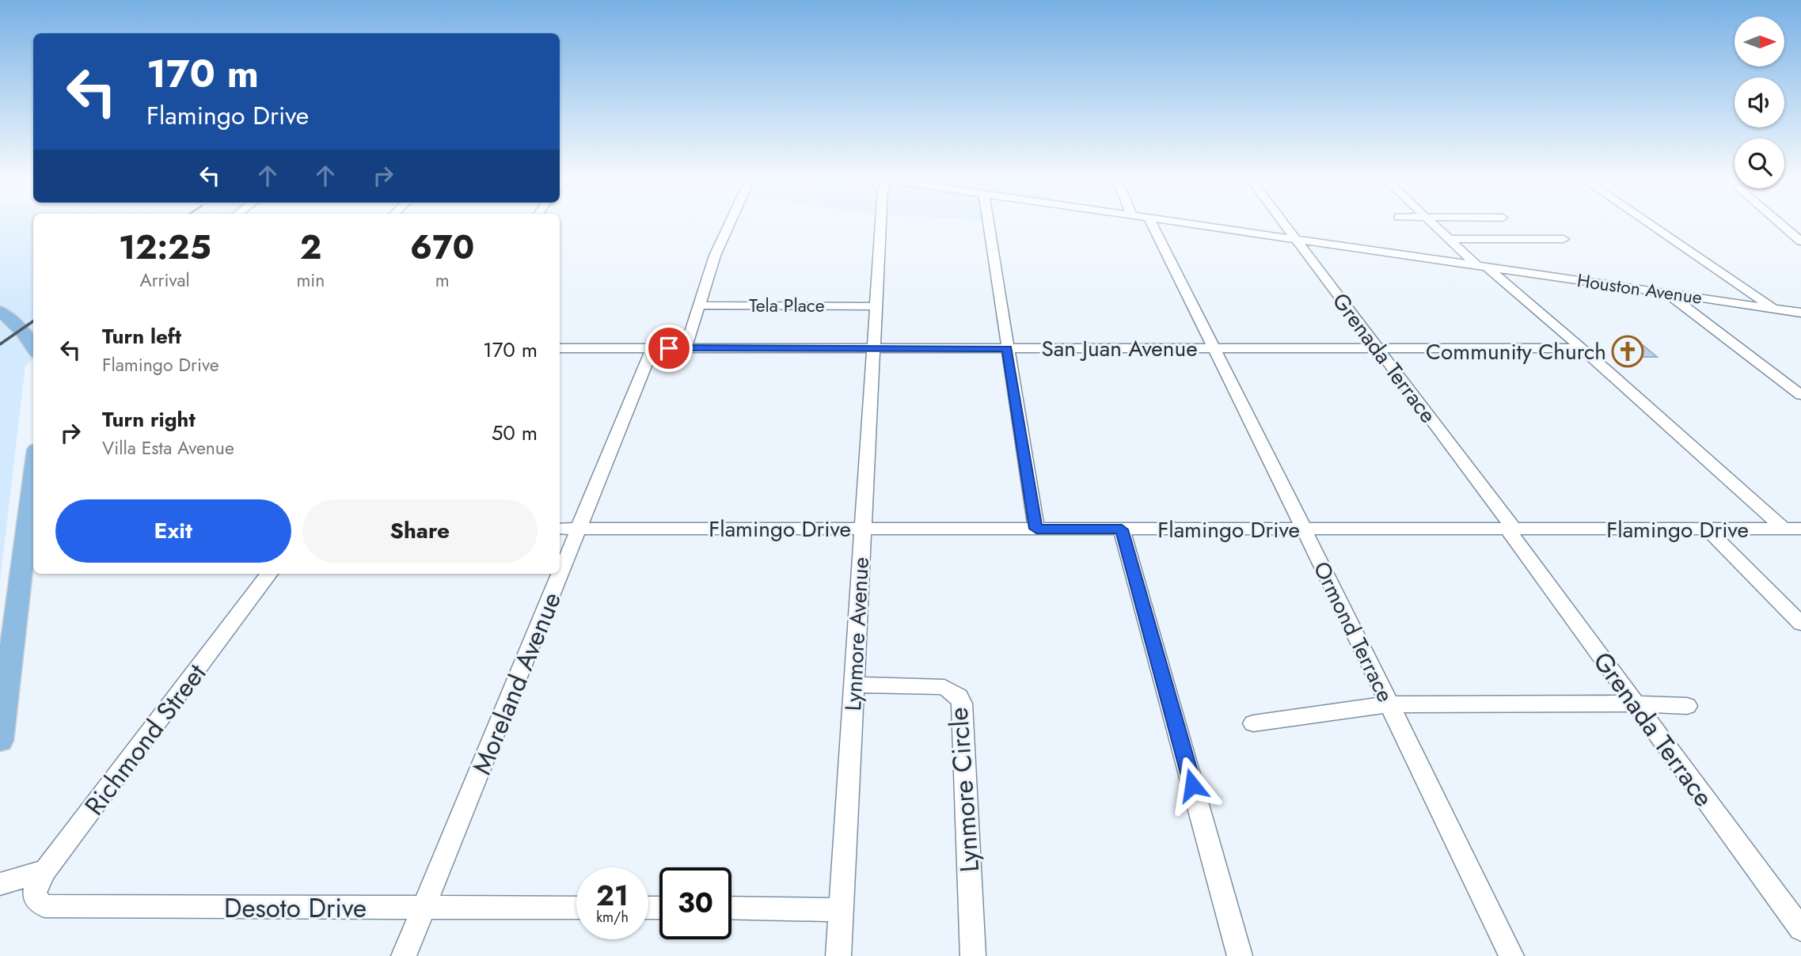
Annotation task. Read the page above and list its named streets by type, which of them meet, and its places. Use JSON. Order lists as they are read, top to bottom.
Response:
{
  "streets": {
    "street": [
      "Houston Avenue",
      "Tela Place",
      "San Juan Avenue",
      "Grenada Terrace",
      "Flamingo Drive",
      "Ormond Terrace",
      "Lynmore Avenue",
      "Moreland Avenue",
      "Richmond Street",
      "Lynmore Circle",
      "Desoto Drive"
    ]
  },
  "crossings": [
    ["Houston Avenue", "Grenada Terrace"],
    ["Tela Place", "Lynmore Avenue"],
    ["San Juan Avenue", "Grenada Terrace"],
    ["San Juan Avenue", "Ormond Terrace"],
    ["San Juan Avenue", "Lynmore Avenue"],
    ["San Juan Avenue", "Moreland Avenue"],
    ["Grenada Terrace", "Flamingo Drive"],
    ["Flamingo Drive", "Ormond Terrace"],
    ["Flamingo Drive", "Lynmore Avenue"],
    ["Flamingo Drive", "Moreland Avenue"],
    ["Lynmore Avenue", "Lynmore Circle"],
    ["Moreland Avenue", "Desoto Drive"],
    ["Richmond Street", "Desoto Drive"]
  ],
  "places": {
    "church": ["Community Church"]
  },
  "north": "right",
  "page": {
    "turn": ["170 m", "Flamingo Drive"],
    "eta": [
      "12:25",
      "Arrival",
      "2",
      "min",
      "670",
      "m"
    ],
    "list": [
      {
        "name": "Turn left",
        "note": "Flamingo Drive",
        "value": "170 m"
      },
      {
        "name": "Turn right",
        "note": "Villa Esta Avenue",
        "value": "50 m"
      }
    ],
    "buttons": ["Exit", "Share"],
    "speed": "21 km/h",
    "limit": "30"
  }
}
